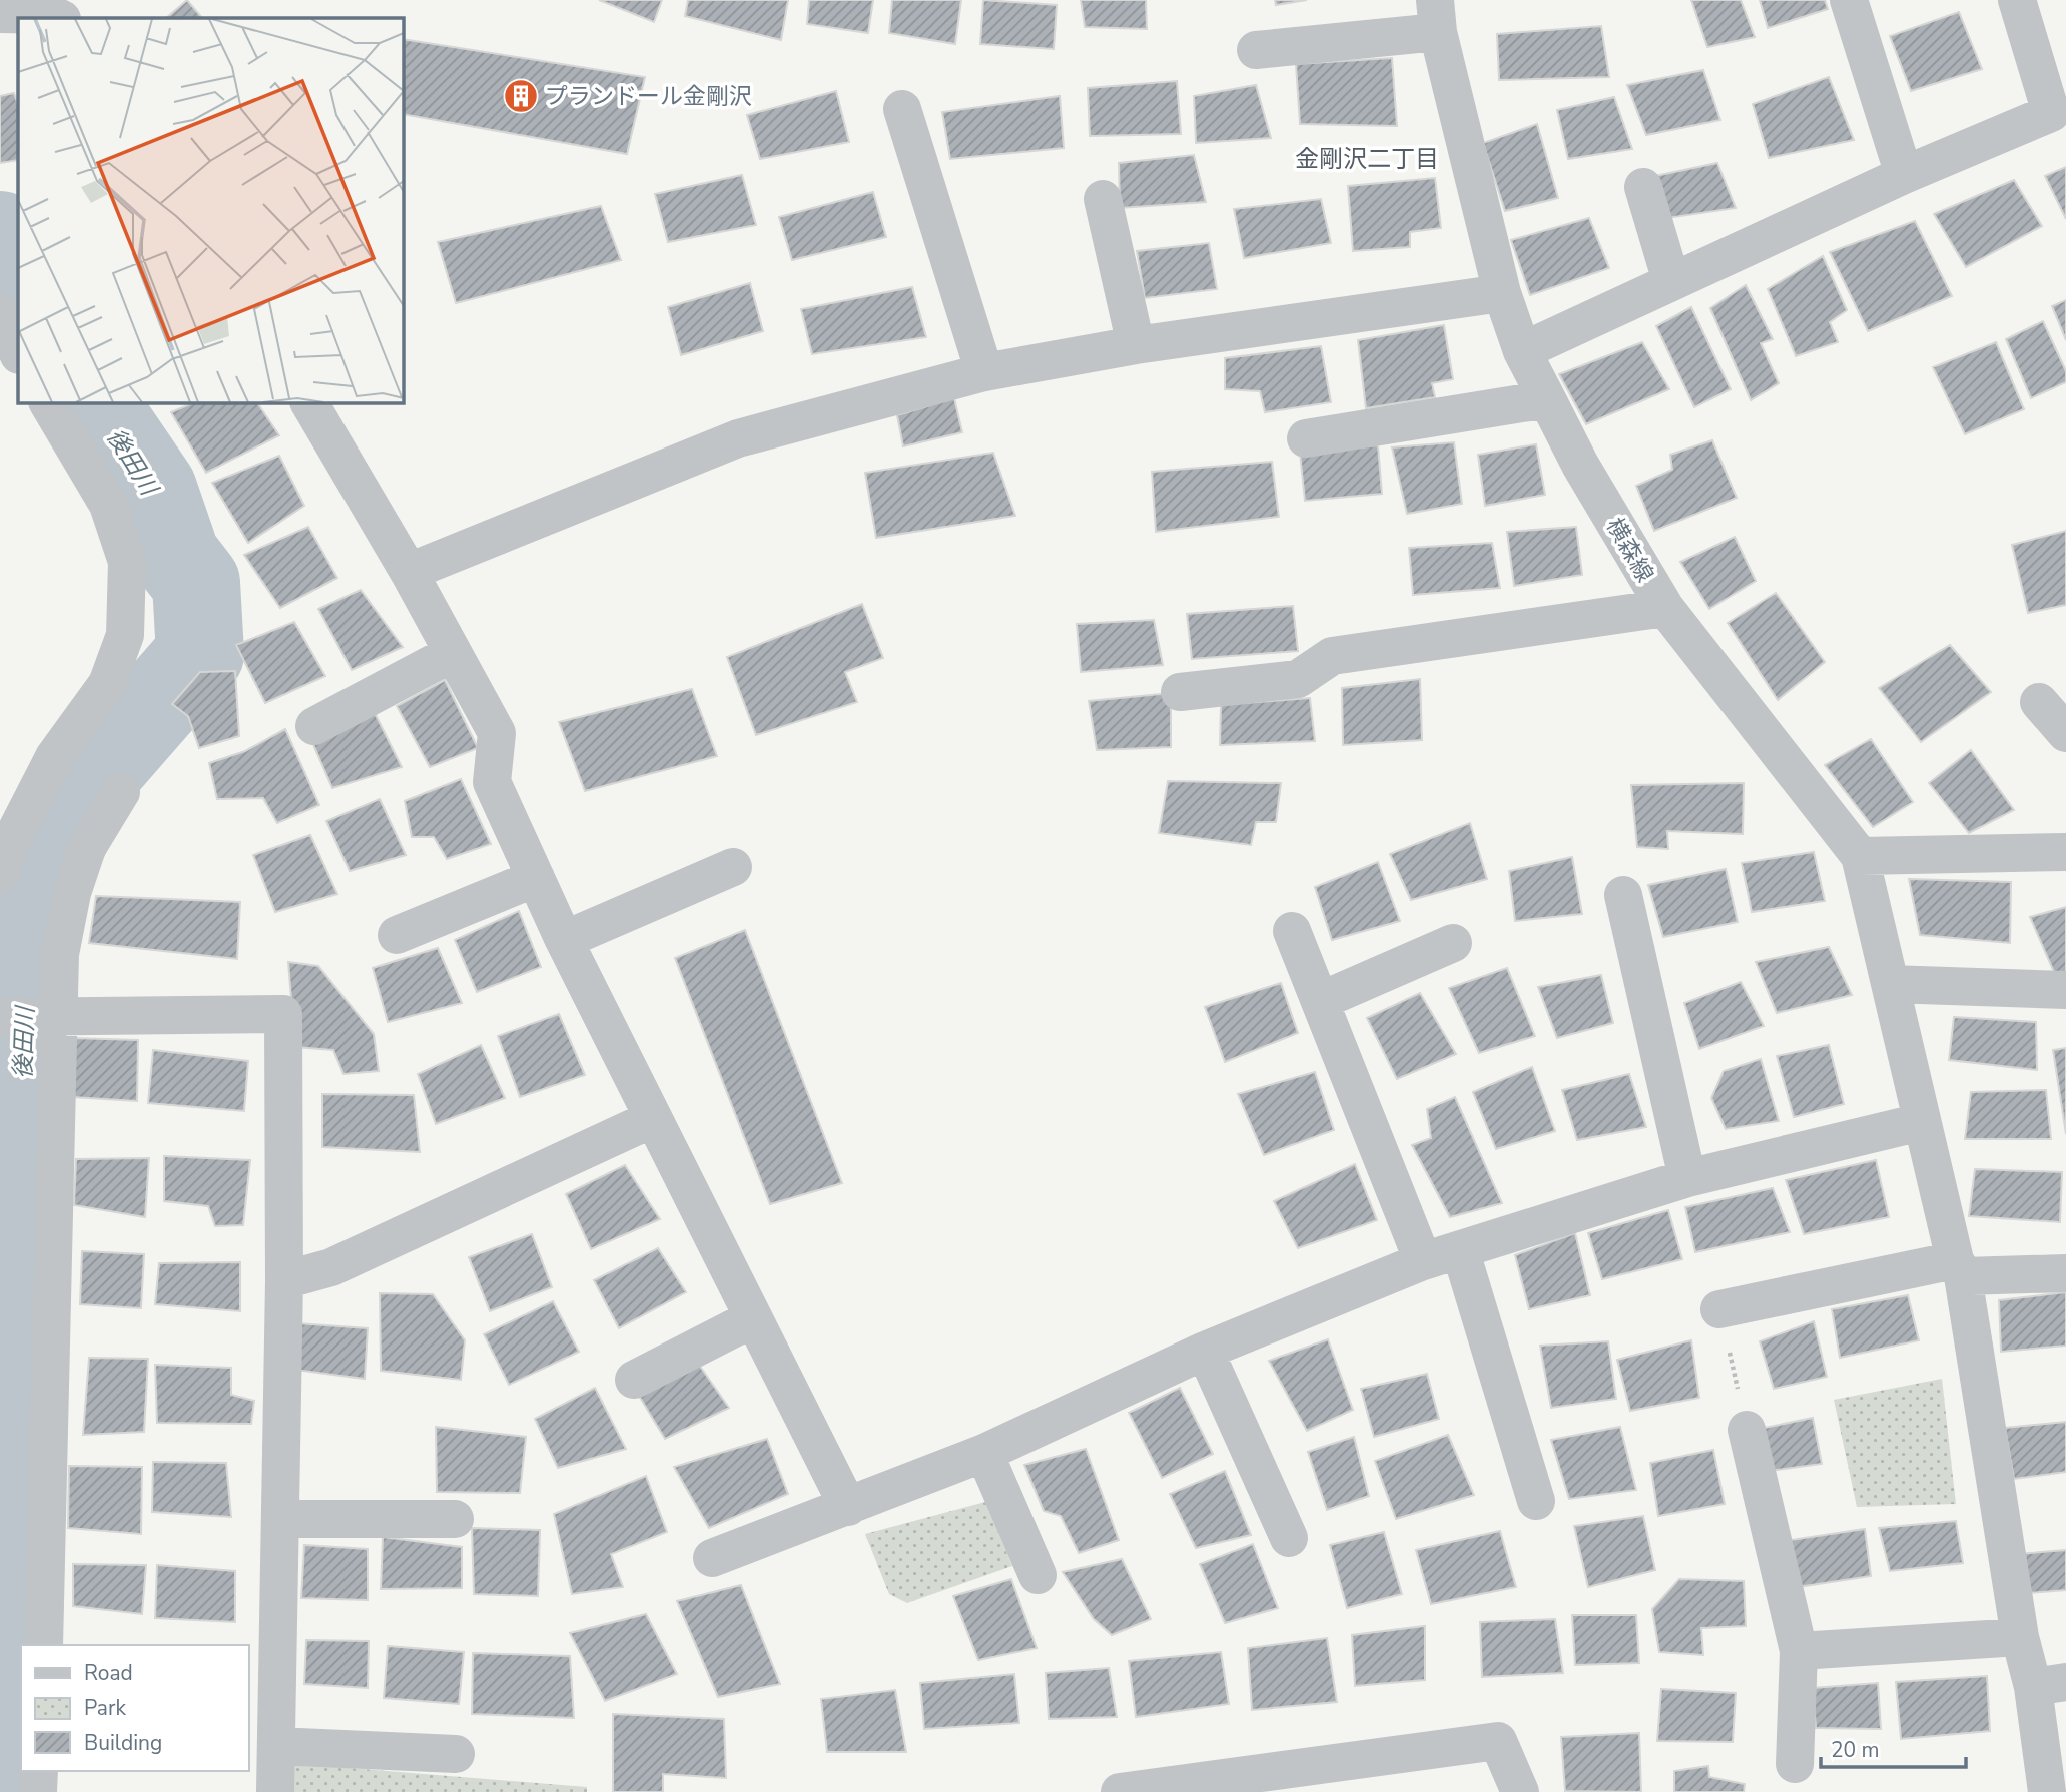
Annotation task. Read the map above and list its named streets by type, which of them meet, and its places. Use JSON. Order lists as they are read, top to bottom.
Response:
{
  "streets": {
    "street": ["横森線"]
  },
  "districts": ["金剛沢二丁目"],
  "water": ["後田川"],
  "places": {
    "building": ["プランドール金剛沢"]
  },
  "legend": ["Road", "Park", "Building"],
  "scale_bar": "20 m"
}
